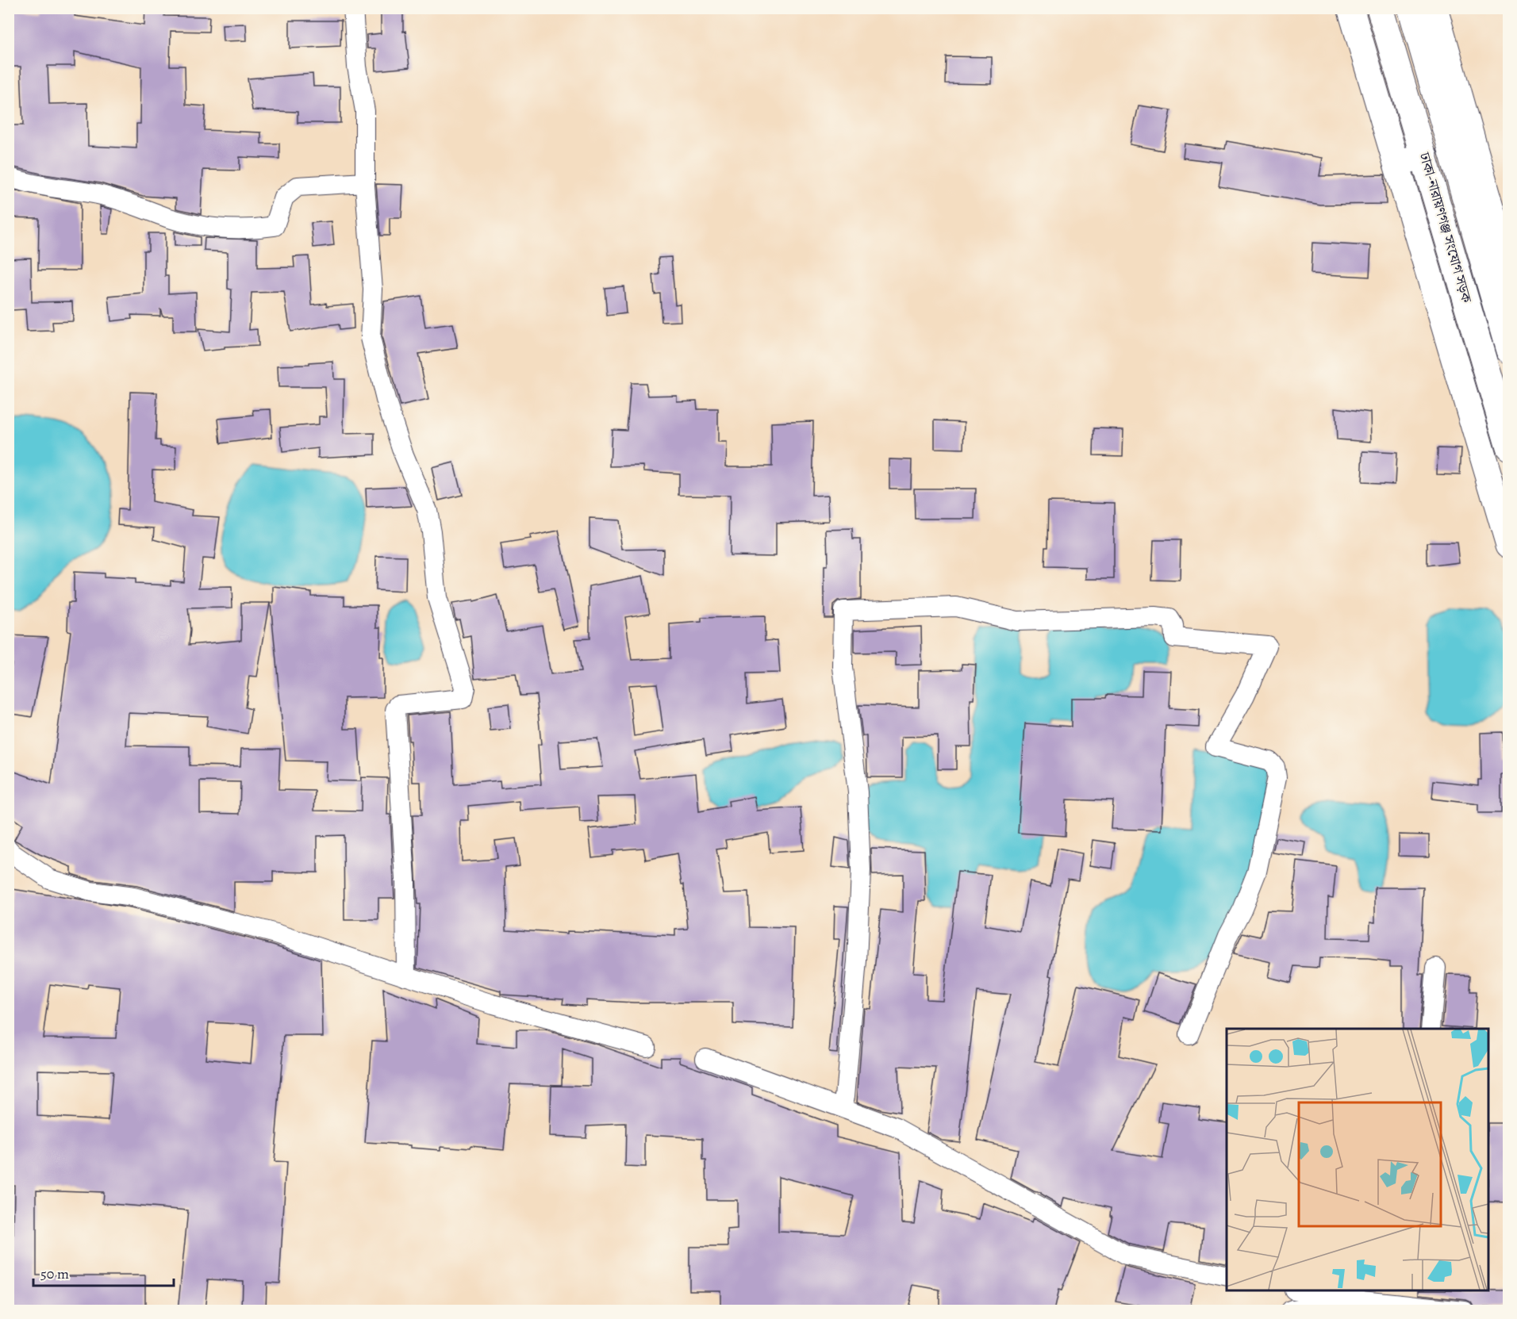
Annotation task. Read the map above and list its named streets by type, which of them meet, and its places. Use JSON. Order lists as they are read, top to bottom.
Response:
{
  "streets": {
    "main road": ["ঢাকা-নারায়ণগঞ্জ সংযোগ সড়ক"]
  },
  "scale_bar": "50 m"
}
